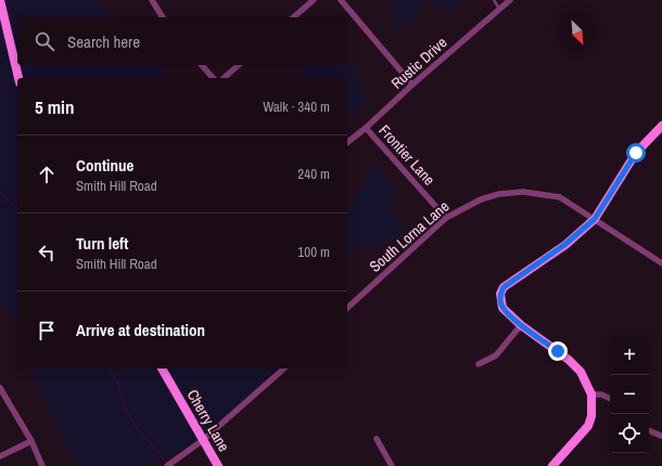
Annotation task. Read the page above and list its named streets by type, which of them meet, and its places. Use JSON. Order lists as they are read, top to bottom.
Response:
{
  "streets": {
    "street": [
      "Rustic Drive",
      "Frontier Lane",
      "South Lorna Lane",
      "Cherry Lane"
    ]
  },
  "crossings": [
    ["Rustic Drive", "Frontier Lane"],
    ["Frontier Lane", "South Lorna Lane"]
  ],
  "north": "bottom right",
  "page": {
    "search": "Search here",
    "heading": ["5 min", "Walk · 340 m"],
    "list": [
      ["Continue", "Smith Hill Road", "240 m"],
      ["Turn left", "Smith Hill Road", "100 m"],
      "Arrive at destination"
    ],
    "map_buttons": ["+", "−"]
  }
}
